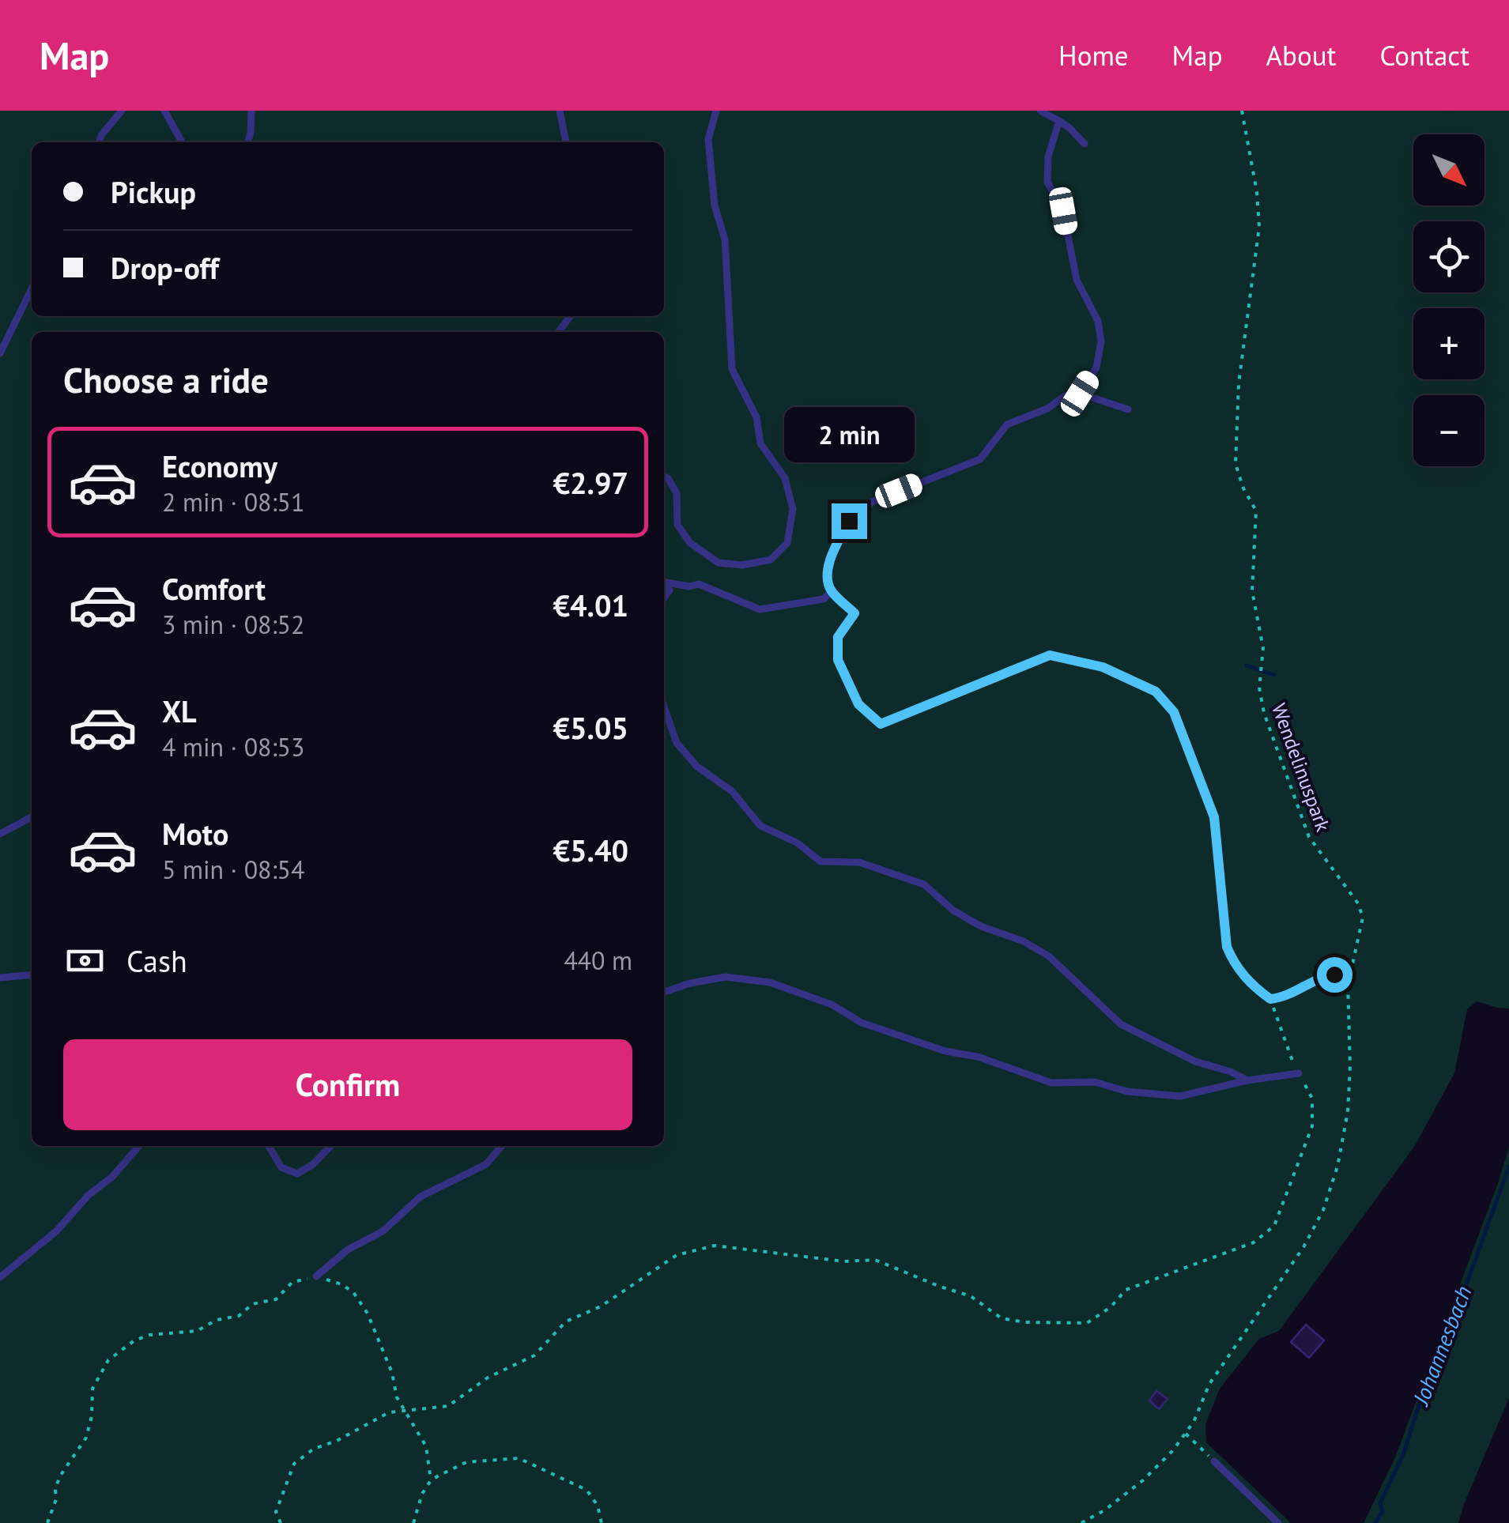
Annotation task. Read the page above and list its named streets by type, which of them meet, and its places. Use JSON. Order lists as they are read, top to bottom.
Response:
{
  "streets": {
    "path": ["Wendelinuspark"]
  },
  "water": ["Johannesbach"],
  "north": "bottom right",
  "page": {
    "header": "Map",
    "nav": [
      "Home",
      "Map",
      "About",
      "Contact"
    ],
    "map_buttons": ["+", "−"],
    "banner": ["Pickup", "Drop-off"],
    "heading": "Choose a ride",
    "bubble": "2 min",
    "list": [
      {
        "name": "Economy",
        "note": "2 min · 08:51",
        "value": "€2.97"
      },
      {
        "name": "Comfort",
        "note": "3 min · 08:52",
        "value": "€4.01"
      },
      {
        "name": "XL",
        "note": "4 min · 08:53",
        "value": "€5.05"
      },
      {
        "name": "Moto",
        "note": "5 min · 08:54",
        "value": "€5.40"
      }
    ],
    "pay": ["Cash", "440 m"],
    "buttons": "Confirm"
  }
}
